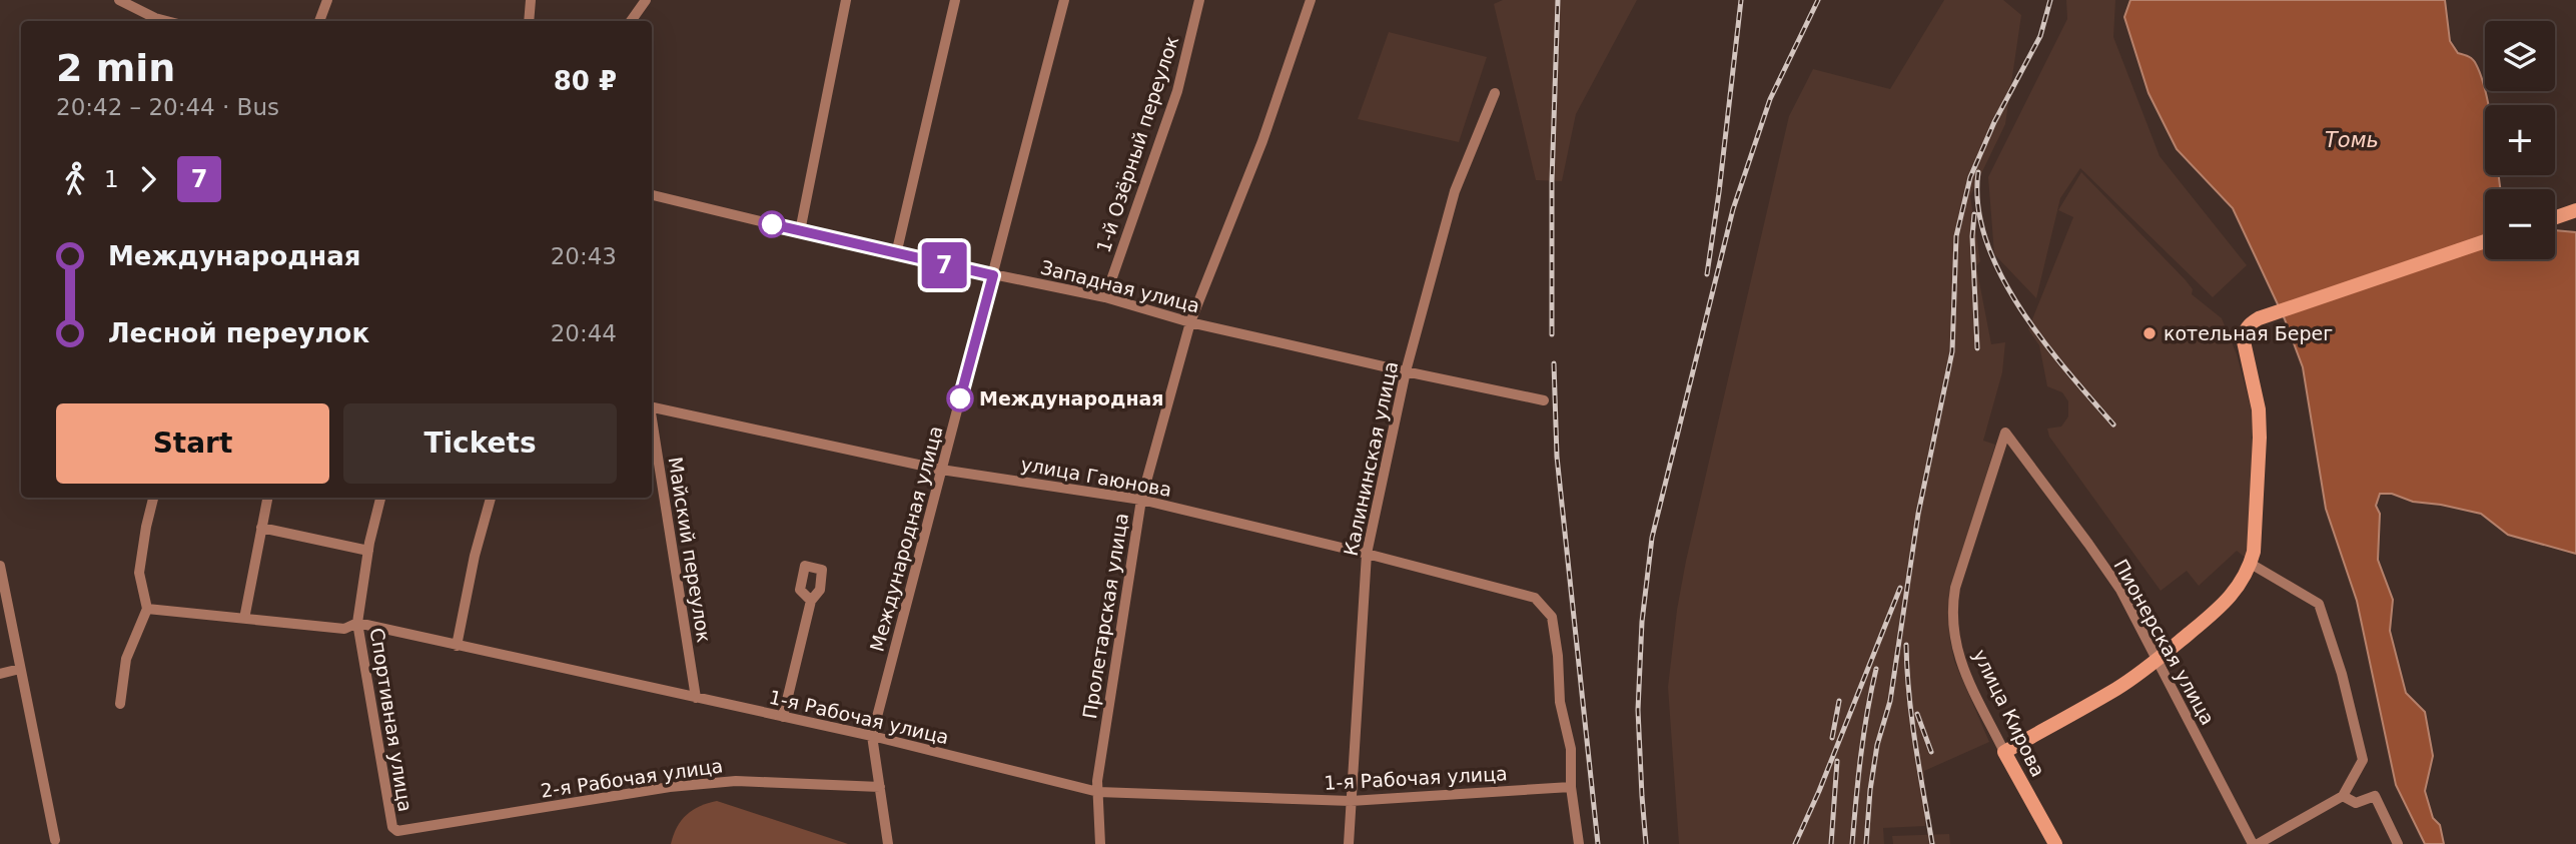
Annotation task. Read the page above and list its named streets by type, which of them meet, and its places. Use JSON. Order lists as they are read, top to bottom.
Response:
{
  "streets": {
    "main road": ["улица Кирова"],
    "street": [
      "1-й Озёрный переулок",
      "Западная улица",
      "Калининская улица",
      "улица Гаюнова",
      "Международная улица",
      "Майский переулок",
      "Пролетарская улица",
      "Пионерская улица",
      "1-я Рабочая улица",
      "Спортивная улица",
      "2-я Рабочая улица"
    ]
  },
  "crossings": [
    ["1-й Озёрный переулок", "Западная улица"],
    ["Западная улица", "Калининская улица"],
    ["Западная улица", "Международная улица"],
    ["Западная улица", "Пролетарская улица"],
    ["Калининская улица", "улица Гаюнова"],
    ["Калининская улица", "1-я Рабочая улица"],
    ["улица Гаюнова", "Международная улица"],
    ["улица Гаюнова", "Пролетарская улица"],
    ["улица Гаюнова", "1-я Рабочая улица"],
    ["Международная улица", "1-я Рабочая улица"],
    ["Международная улица", "2-я Рабочая улица"],
    ["Майский переулок", "1-я Рабочая улица"],
    ["Пролетарская улица", "1-я Рабочая улица"],
    ["Пионерская улица", "улица Кирова"],
    ["1-я Рабочая улица", "Спортивная улица"],
    ["Спортивная улица", "2-я Рабочая улица"]
  ],
  "water": ["Томь"],
  "places": ["котельная Берег", "Международная"],
  "lines": ["bus line 7"],
  "page": {
    "on_map": "7",
    "map_buttons": ["+", "−"],
    "heading": ["2 min", "20:42 – 20:44 · Bus", "80 ₽"],
    "legs": ["1", "7"],
    "list": [
      {
        "name": "Международная",
        "value": "20:43"
      },
      {
        "name": "Лесной переулок",
        "value": "20:44"
      }
    ],
    "buttons": ["Start", "Tickets"]
  }
}
